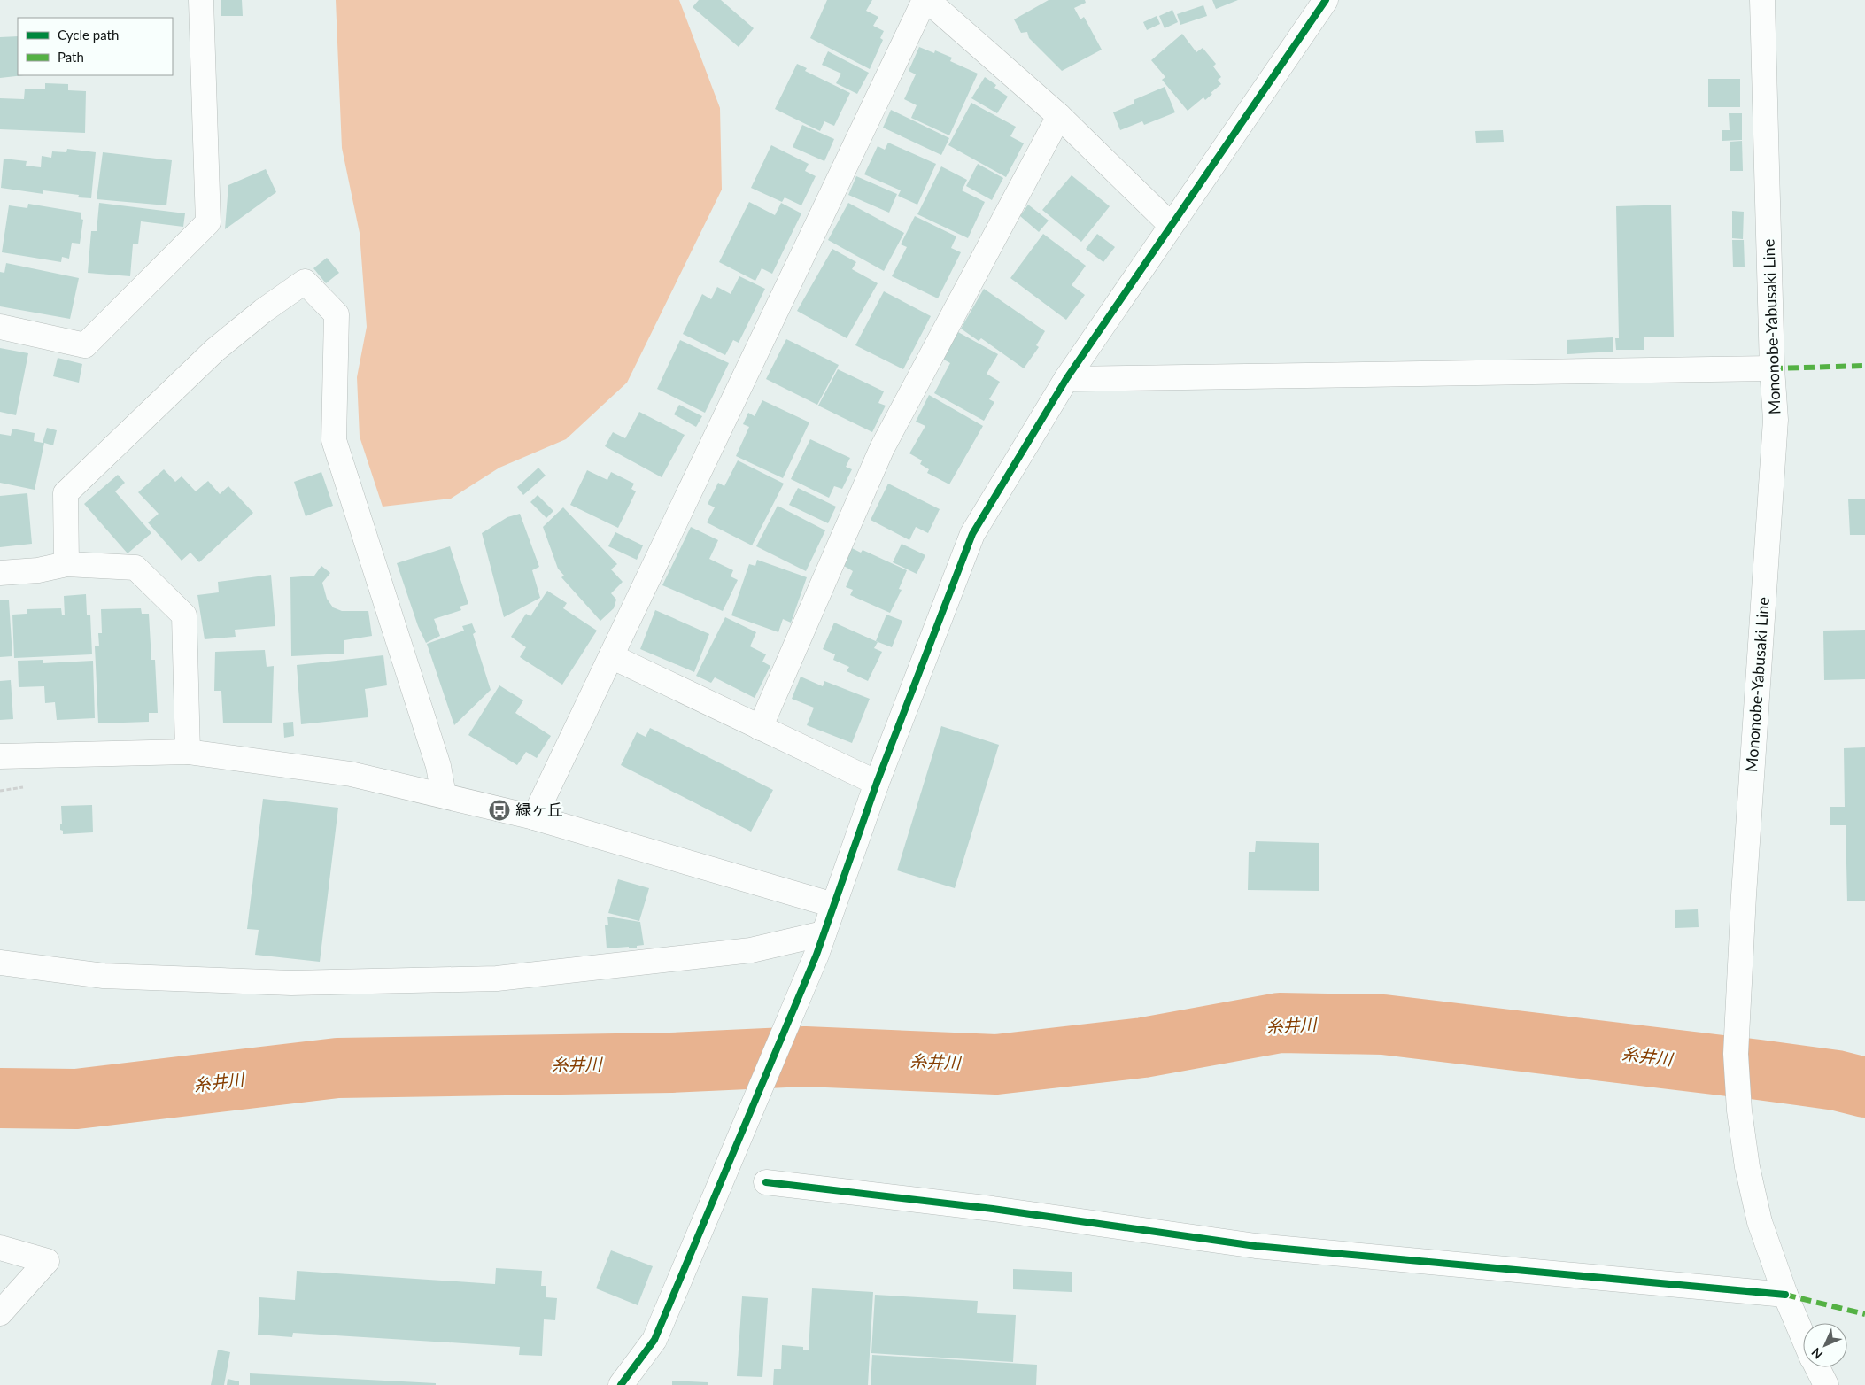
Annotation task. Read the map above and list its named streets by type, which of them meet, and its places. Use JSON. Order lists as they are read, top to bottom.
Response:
{
  "streets": {
    "street": ["Mononobe-Yabusaki Line"]
  },
  "water": ["糸井川"],
  "places": {
    "bus stop": ["緑ヶ丘"]
  },
  "legend": ["Cycle path", "Path"],
  "north": "bottom left"
}
